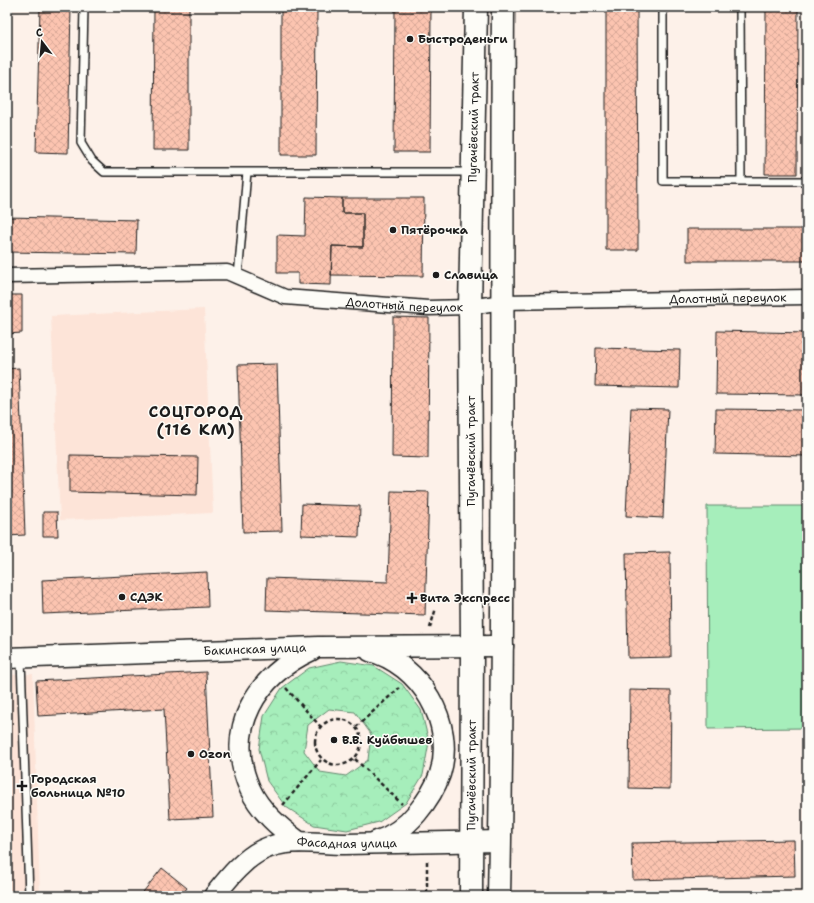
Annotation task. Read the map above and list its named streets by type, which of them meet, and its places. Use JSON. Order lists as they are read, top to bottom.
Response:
{
  "streets": {
    "main road": ["Пугачёвский тракт", "Бакинская улица", "Фасадная улица"],
    "street": ["Долотный переулок"]
  },
  "crossings": [
    ["Пугачёвский тракт", "Долотный переулок"],
    ["Пугачёвский тракт", "Бакинская улица"],
    ["Пугачёвский тракт", "Фасадная улица"]
  ],
  "districts": ["СОЦГОРОД (116 КМ)"],
  "places": {
    "other": [
      "Быстроденьги",
      "Пятёрочка",
      "Славица",
      "СДЭК",
      "В.В. Куйбышев",
      "Ozon"
    ],
    "health": ["Вита Экспресс", "Городская больница №10"]
  },
  "north": "top"
}
